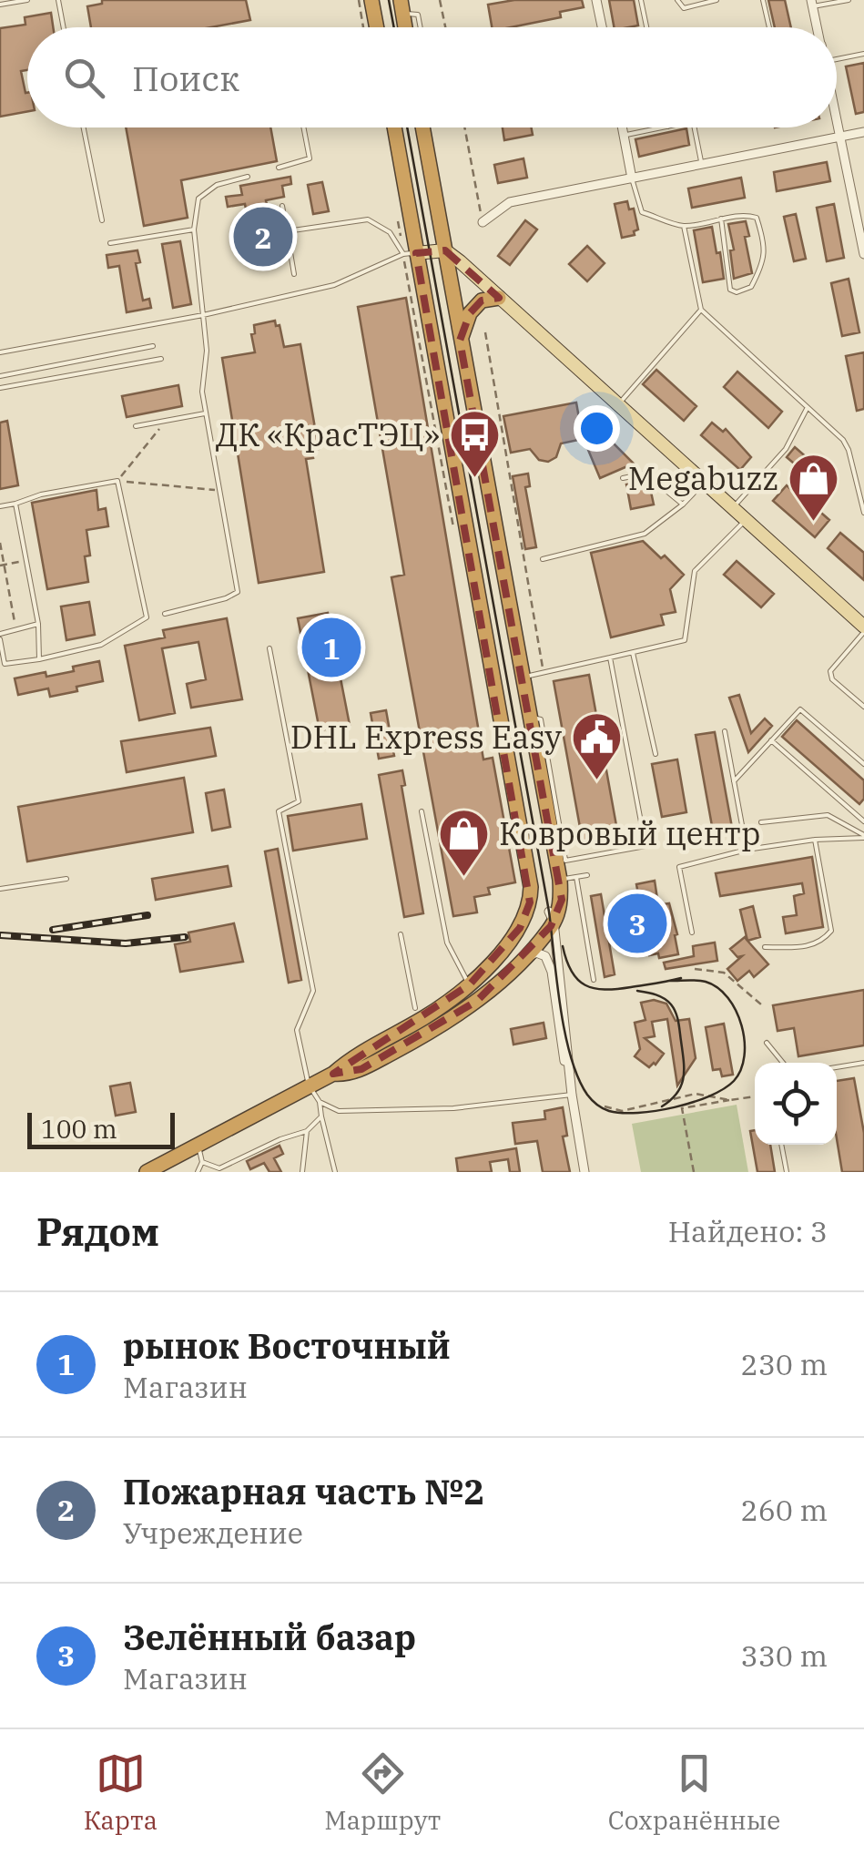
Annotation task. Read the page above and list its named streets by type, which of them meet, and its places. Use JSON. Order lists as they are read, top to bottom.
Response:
{
  "places": {
    "bus stop": ["ДК «КрасТЭЦ»"],
    "shop": ["Megabuzz", "Ковровый центр"],
    "public building": ["DHL Express Easy"]
  },
  "scale_bar": "100 m",
  "page": {
    "search": "Поиск",
    "pins": ["2", "1", "3"],
    "scale": "100 m",
    "heading": ["Рядом", "Найдено: 3"],
    "list": [
      {
        "mark": "1",
        "name": "рынок Восточный",
        "note": "Магазин",
        "value": "230 m"
      },
      {
        "mark": "2",
        "name": "Пожарная часть №2",
        "note": "Учреждение",
        "value": "260 m"
      },
      {
        "mark": "3",
        "name": "Зелённый базар",
        "note": "Магазин",
        "value": "330 m"
      }
    ],
    "nav": ["Карта", "Маршрут", "Сохранённые"]
  }
}
